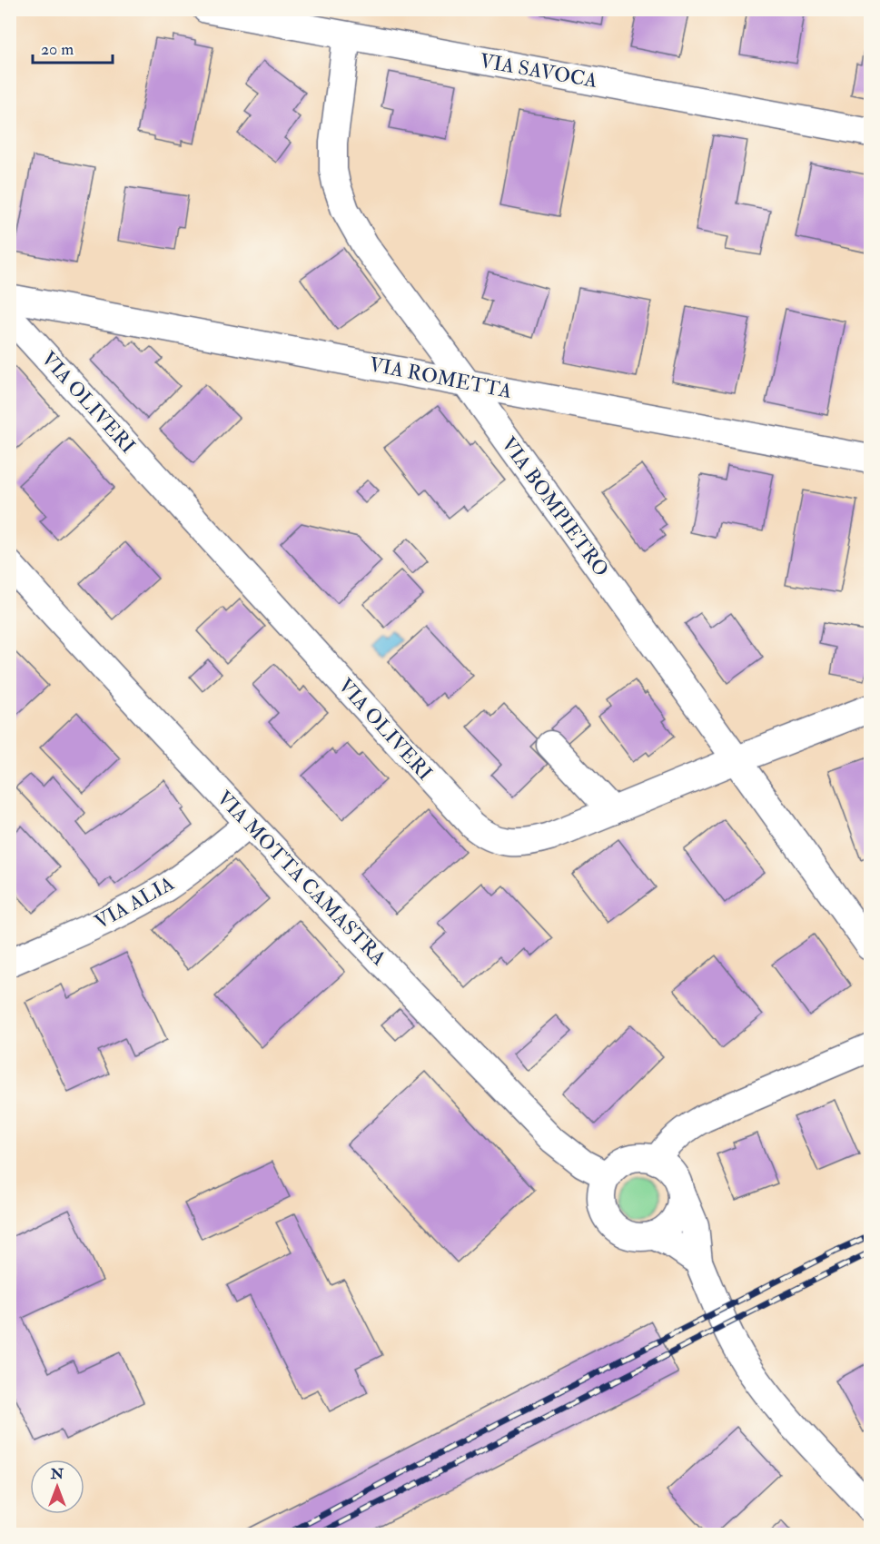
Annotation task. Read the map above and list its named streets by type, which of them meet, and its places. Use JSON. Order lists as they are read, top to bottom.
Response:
{
  "streets": {
    "street": [
      "VIA SAVOCA",
      "VIA ROMETTA",
      "VIA OLIVERI",
      "VIA BOMPIETRO",
      "VIA MOTTA CAMASTRA",
      "VIA ALIA"
    ]
  },
  "crossings": [
    ["VIA SAVOCA", "VIA BOMPIETRO"],
    ["VIA ROMETTA", "VIA BOMPIETRO"],
    ["VIA OLIVERI", "VIA BOMPIETRO"],
    ["VIA MOTTA CAMASTRA", "VIA ALIA"]
  ],
  "scale_bar": "20 m",
  "north": "top"
}
